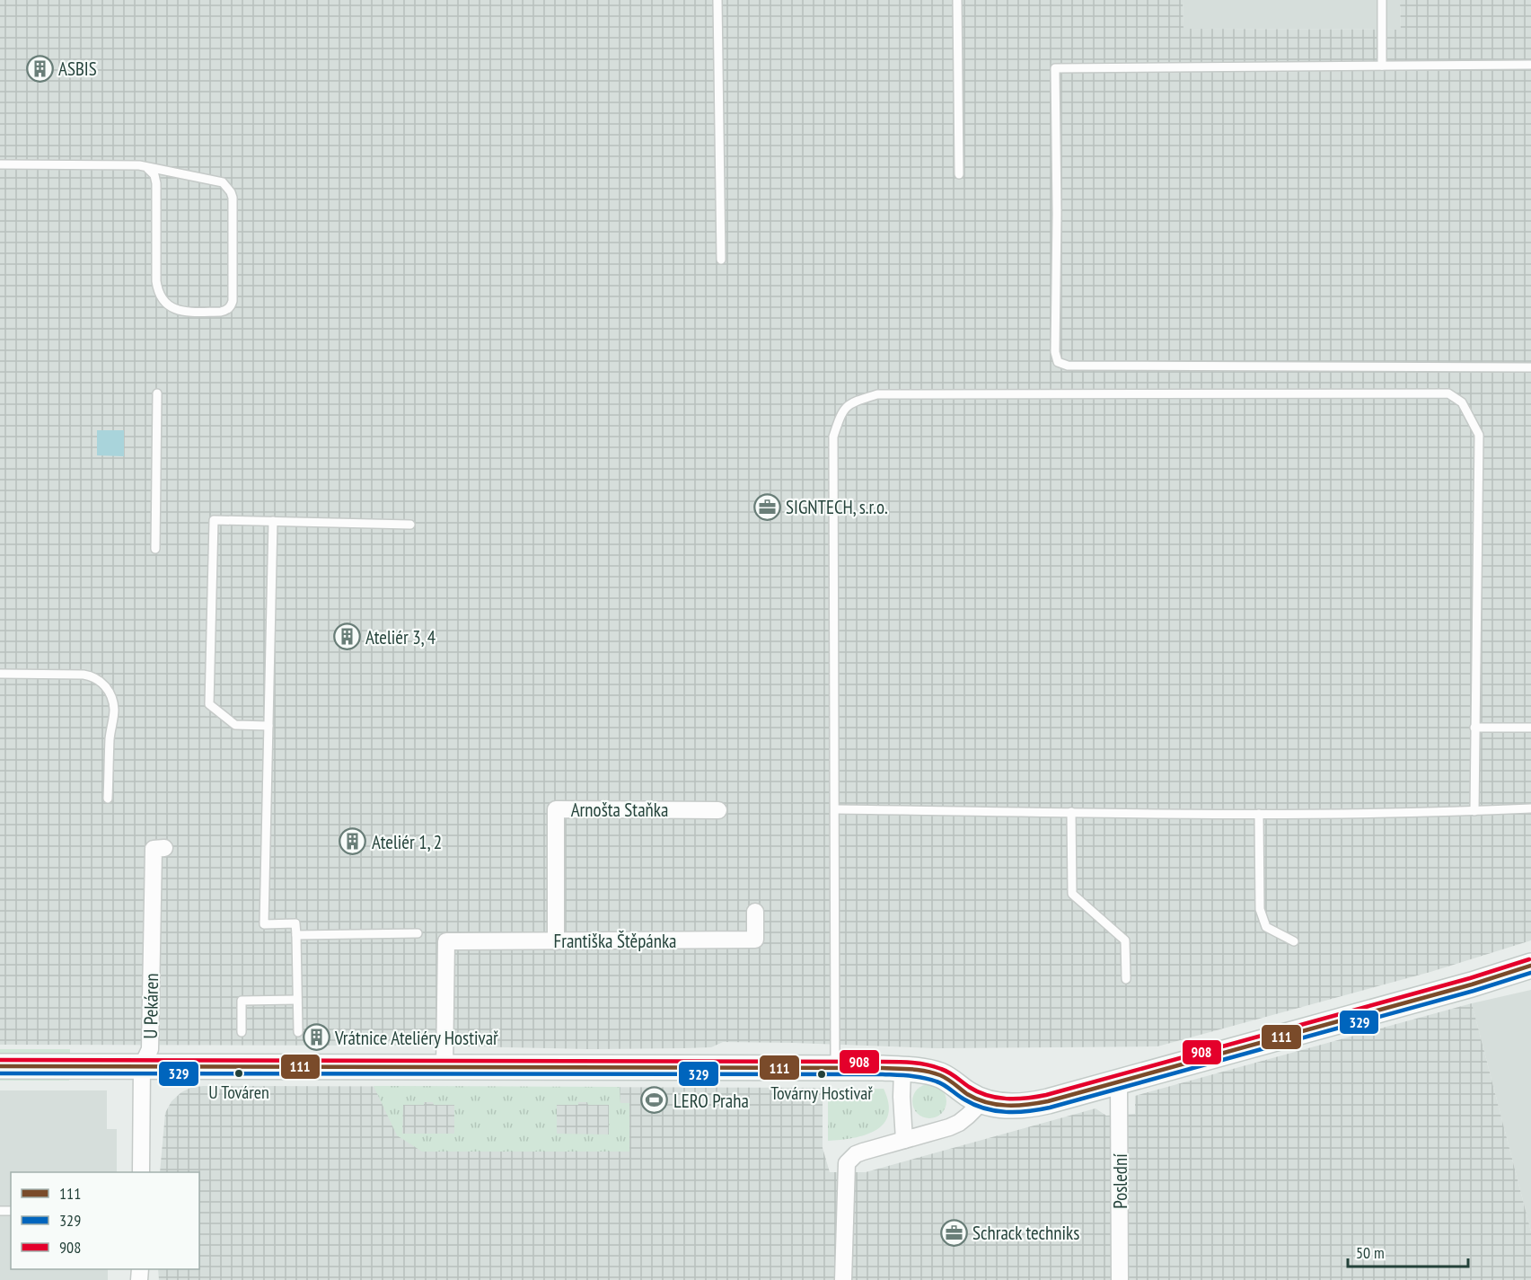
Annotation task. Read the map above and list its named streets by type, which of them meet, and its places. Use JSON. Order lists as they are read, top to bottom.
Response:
{
  "streets": {
    "street": [
      "Arnošta Staňka",
      "Františka Štěpánka",
      "U Pekáren",
      "Poslední"
    ]
  },
  "crossings": [
    ["Arnošta Staňka", "Františka Štěpánka"]
  ],
  "places": {
    "building": [
      "ASBIS",
      "Ateliér 3, 4",
      "Ateliér 1, 2",
      "Vrátnice Ateliéry Hostivař"
    ],
    "office": ["SIGNTECH, s.r.o.", "Schrack techniks"],
    "other": ["U Továren", "Továrny Hostivař"],
    "sports": ["LERO Praha"]
  },
  "lines": ["transit line 908", "transit line 111", "transit line 329"],
  "legend": ["111", "329", "908"],
  "scale_bar": "50 m"
}
